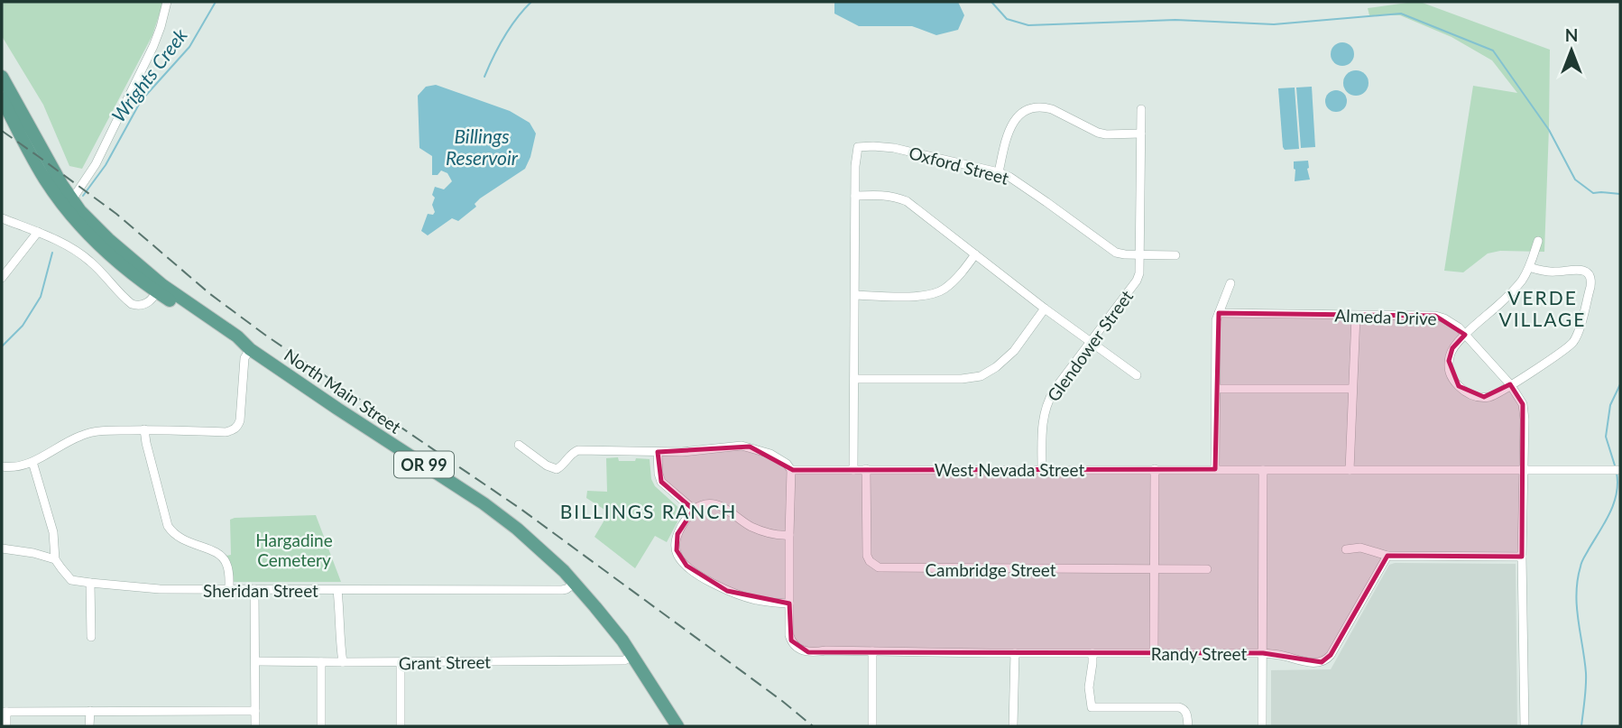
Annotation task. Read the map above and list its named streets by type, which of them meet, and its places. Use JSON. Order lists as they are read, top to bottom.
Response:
{
  "streets": {
    "main road": ["North Main Street", "OR 99"],
    "street": [
      "Oxford Street",
      "Almeda Drive",
      "Glendower Street",
      "West Nevada Street",
      "Cambridge Street",
      "Sheridan Street",
      "Randy Street",
      "Grant Street"
    ]
  },
  "crossings": [
    ["Oxford Street", "Glendower Street"],
    ["Almeda Drive", "West Nevada Street"],
    ["Glendower Street", "West Nevada Street"],
    ["North Main Street", "OR 99"],
    ["North Main Street", "Sheridan Street"],
    ["North Main Street", "Grant Street"],
    ["West Nevada Street", "Cambridge Street"]
  ],
  "districts": ["VERDE VILLAGE", "BILLINGS RANCH"],
  "water": ["Wrights Creek", "Billings Reservoir"],
  "parks": ["Hargadine Cemetery"],
  "north": "top"
}
